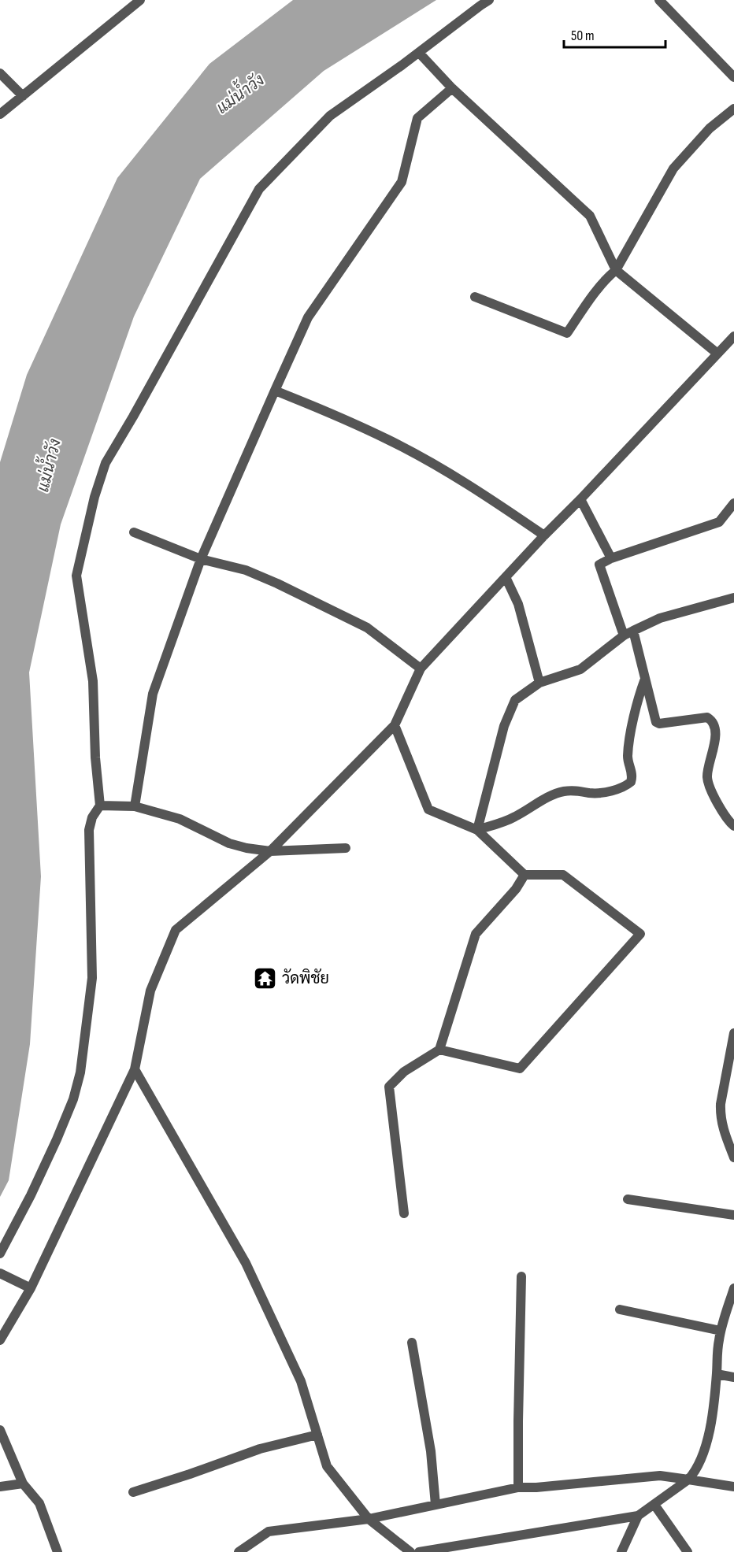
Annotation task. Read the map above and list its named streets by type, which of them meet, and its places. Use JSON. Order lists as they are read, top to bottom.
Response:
{
  "water": ["แม่น้ำวัง"],
  "places": {
    "temple": ["วัดพิชัย"]
  },
  "scale_bar": "50 m"
}
